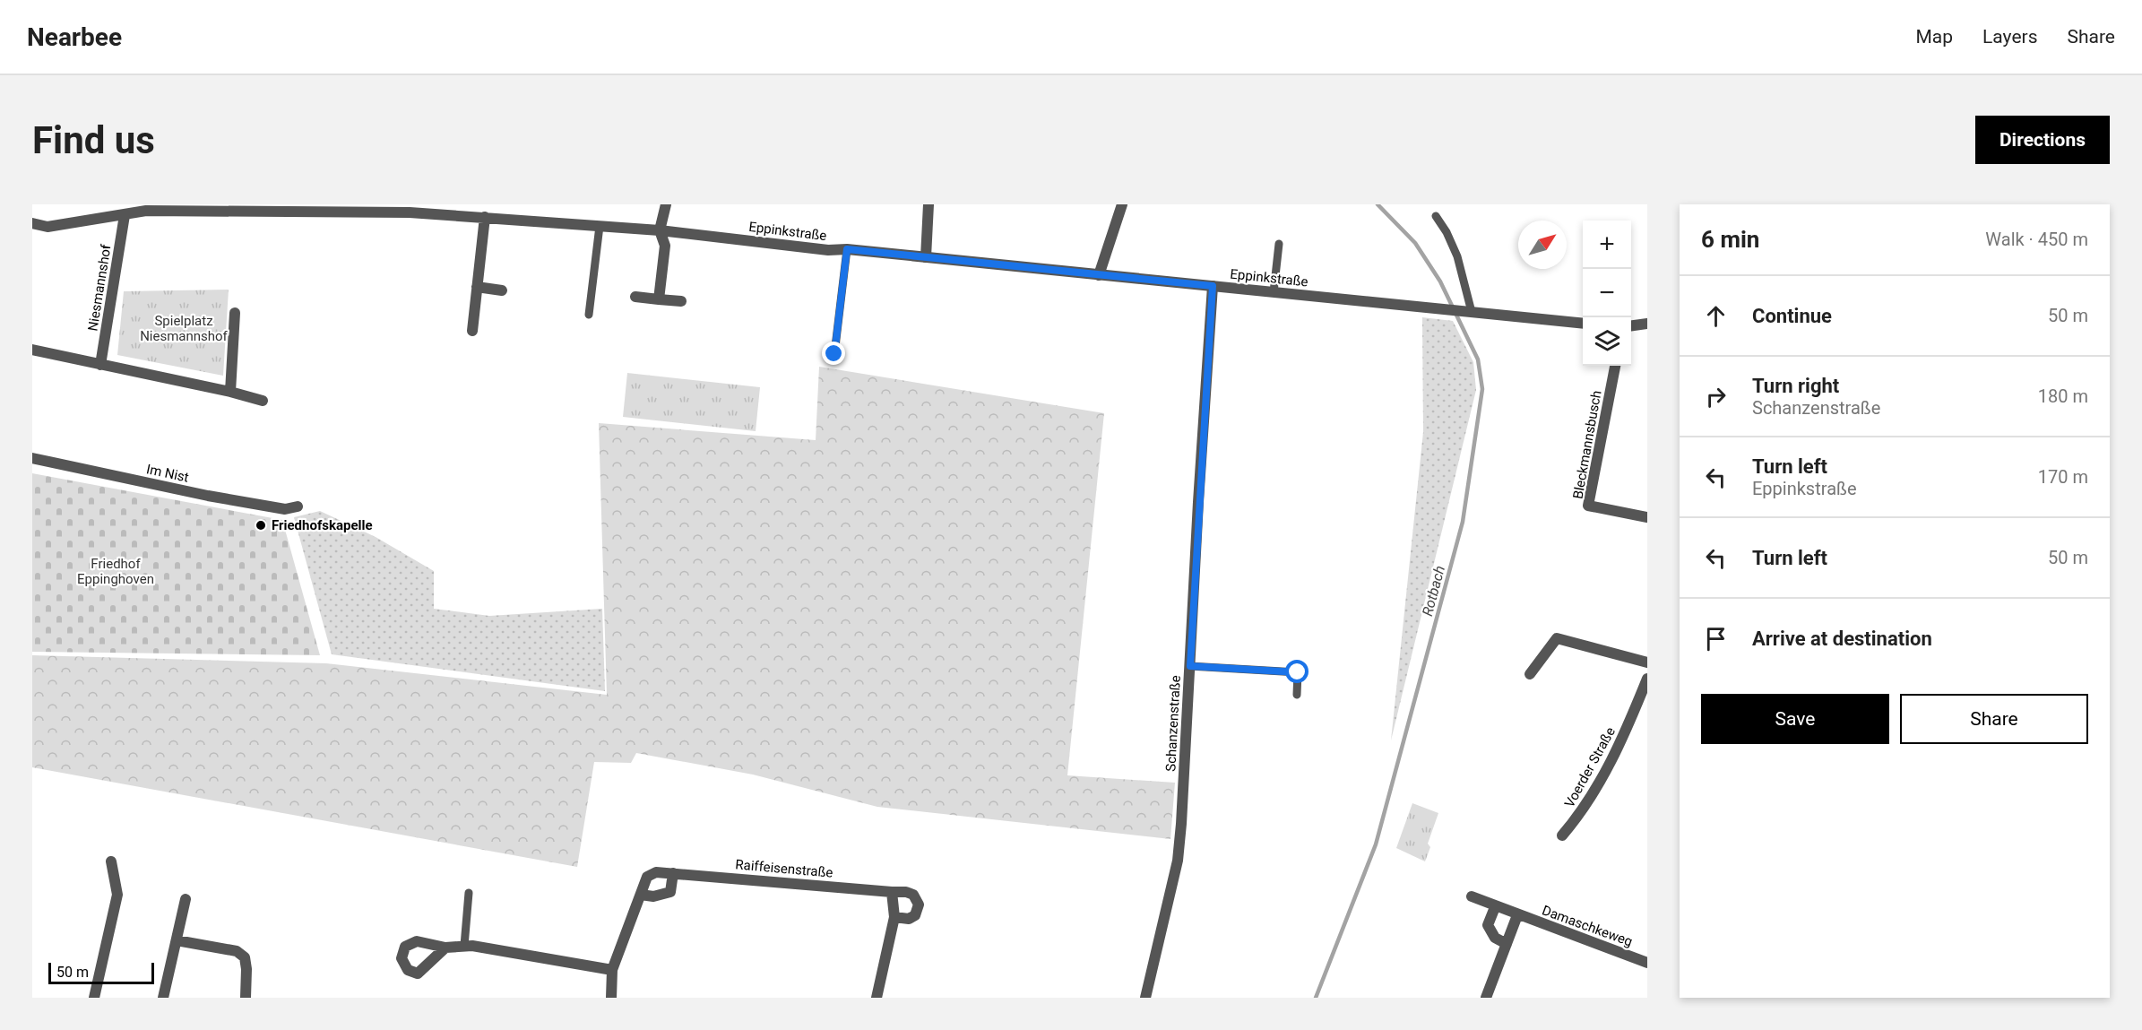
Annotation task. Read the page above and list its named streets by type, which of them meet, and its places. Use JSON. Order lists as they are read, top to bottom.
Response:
{
  "streets": {
    "street": [
      "Eppinkstraße",
      "Niesmannshof",
      "Bleckmannsbusch",
      "Im Nist",
      "Schanzenstraße",
      "Voerder Straße",
      "Raiffeisenstraße",
      "Damaschkeweg"
    ]
  },
  "crossings": [
    ["Eppinkstraße", "Niesmannshof"],
    ["Eppinkstraße", "Schanzenstraße"]
  ],
  "water": ["Rotbach"],
  "parks": ["Spielplatz Niesmannshof", "Friedhof Eppinghoven"],
  "places": ["Friedhofskapelle"],
  "scale_bar": "50 m",
  "north": "top right",
  "page": {
    "header": "Nearbee",
    "nav": ["Map", "Layers", "Share"],
    "buttons": [
      "Directions",
      ["Save", "Share"]
    ],
    "title": "Find us",
    "heading": ["6 min", "Walk · 450 m"],
    "map_buttons": ["+", "−"],
    "list": [
      ["Continue", "50 m"],
      ["Turn right", "Schanzenstraße", "180 m"],
      ["Turn left", "Eppinkstraße", "170 m"],
      ["Turn left", "50 m"],
      "Arrive at destination"
    ],
    "scale": "50 m"
  }
}
